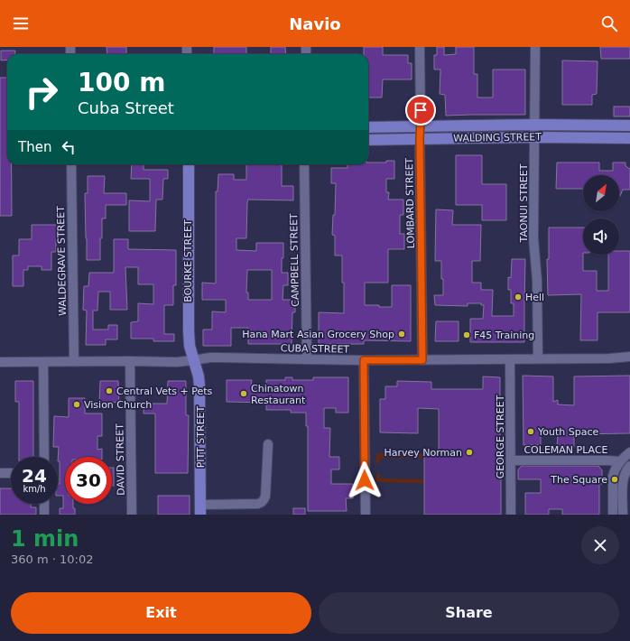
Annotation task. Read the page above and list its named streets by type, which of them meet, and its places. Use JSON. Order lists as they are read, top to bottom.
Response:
{
  "streets": {
    "main road": ["WALDING STREET", "BOURKE STREET", "PITT STREET"],
    "street": [
      "LOMBARD STREET",
      "TAONUI STREET",
      "CAMPBELL STREET",
      "WALDEGRAVE STREET",
      "CUBA STREET",
      "GEORGE STREET",
      "COLEMAN PLACE",
      "DAVID STREET"
    ]
  },
  "crossings": [
    ["WALDING STREET", "LOMBARD STREET"],
    ["WALDING STREET", "TAONUI STREET"],
    ["LOMBARD STREET", "CUBA STREET"],
    ["TAONUI STREET", "CUBA STREET"],
    ["CAMPBELL STREET", "CUBA STREET"],
    ["WALDEGRAVE STREET", "CUBA STREET"],
    ["BOURKE STREET", "CUBA STREET"],
    ["BOURKE STREET", "PITT STREET"],
    ["CUBA STREET", "PITT STREET"],
    ["CUBA STREET", "GEORGE STREET"],
    ["CUBA STREET", "DAVID STREET"],
    ["GEORGE STREET", "COLEMAN PLACE"]
  ],
  "places": [
    "Hell",
    "Hana Mart Asian Grocery Shop",
    "F45 Training",
    "Central Vets + Pets",
    "Chinatown Restaurant",
    "Vision Church",
    "Youth Space",
    "Harvey Norman",
    "The Square"
  ],
  "north": "top right",
  "page": {
    "header": "Navio",
    "turn": ["100 m", "Cuba Street"],
    "then": "Then",
    "speed": "24 km/h",
    "limit": "30",
    "heading": ["1 min", "360 m · 10:02"],
    "buttons": ["Exit", "Share"]
  }
}
